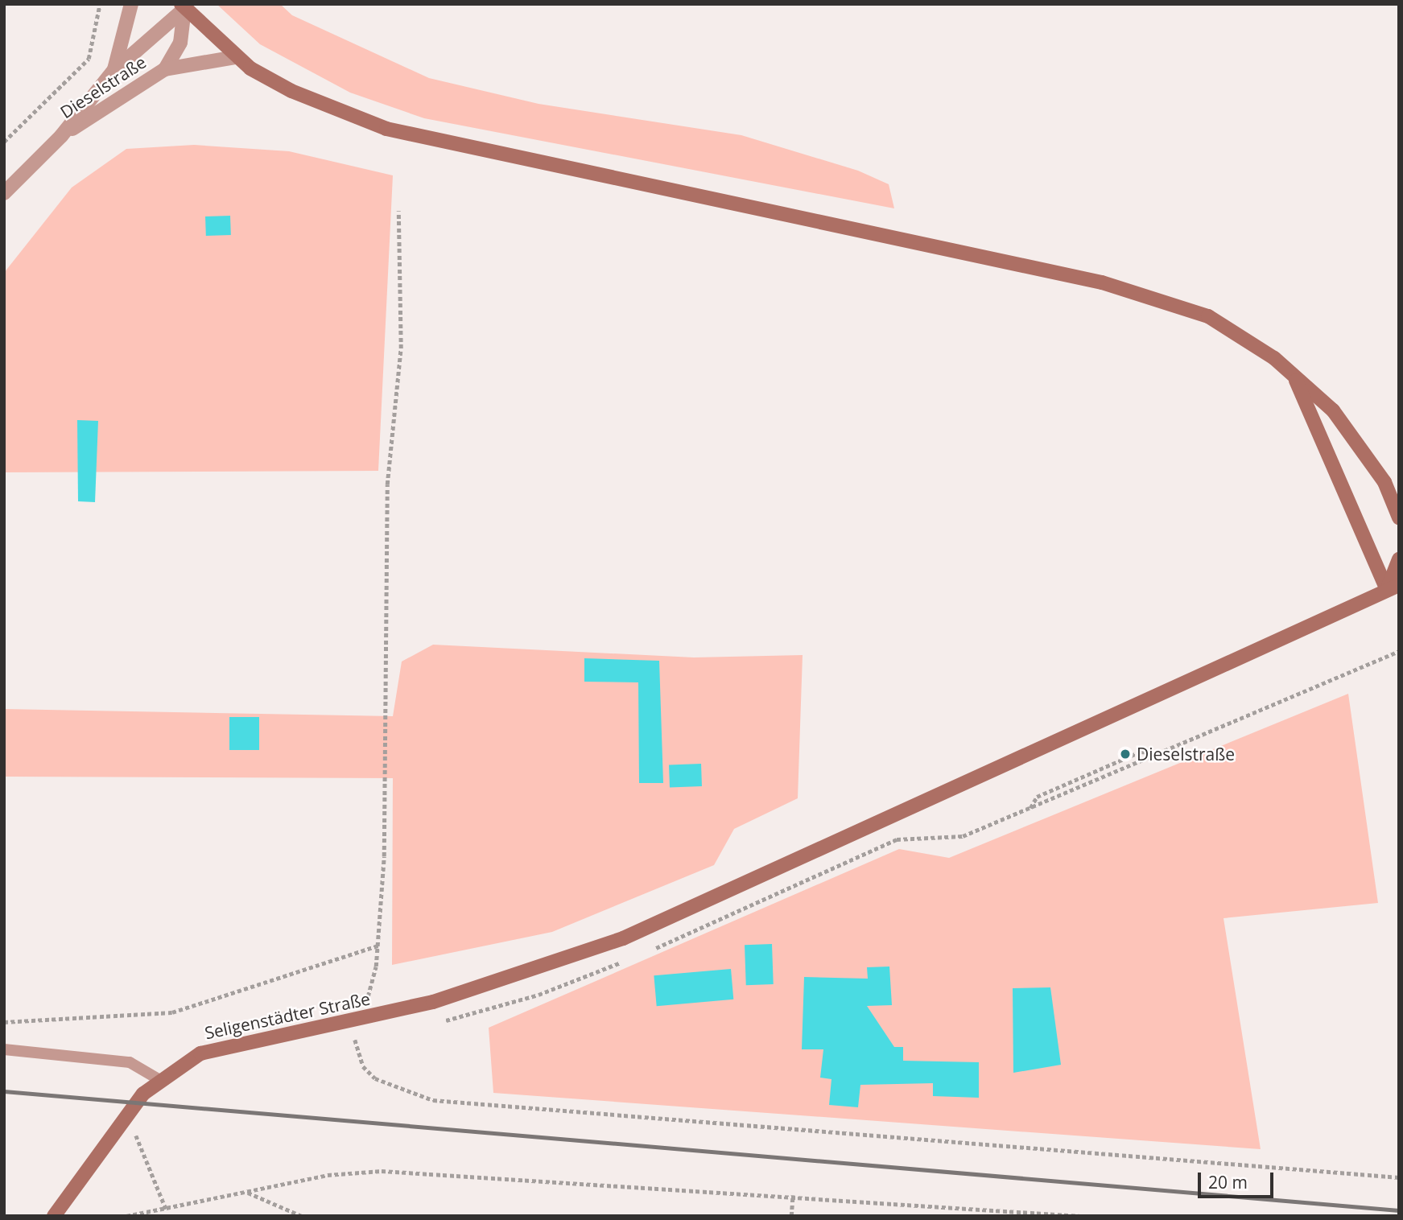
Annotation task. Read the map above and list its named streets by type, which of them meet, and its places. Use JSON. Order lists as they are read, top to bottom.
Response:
{
  "streets": {
    "main road": ["Seligenstädter Straße"],
    "street": ["Dieselstraße"]
  },
  "places": ["Dieselstraße"],
  "scale_bar": "20 m"
}
